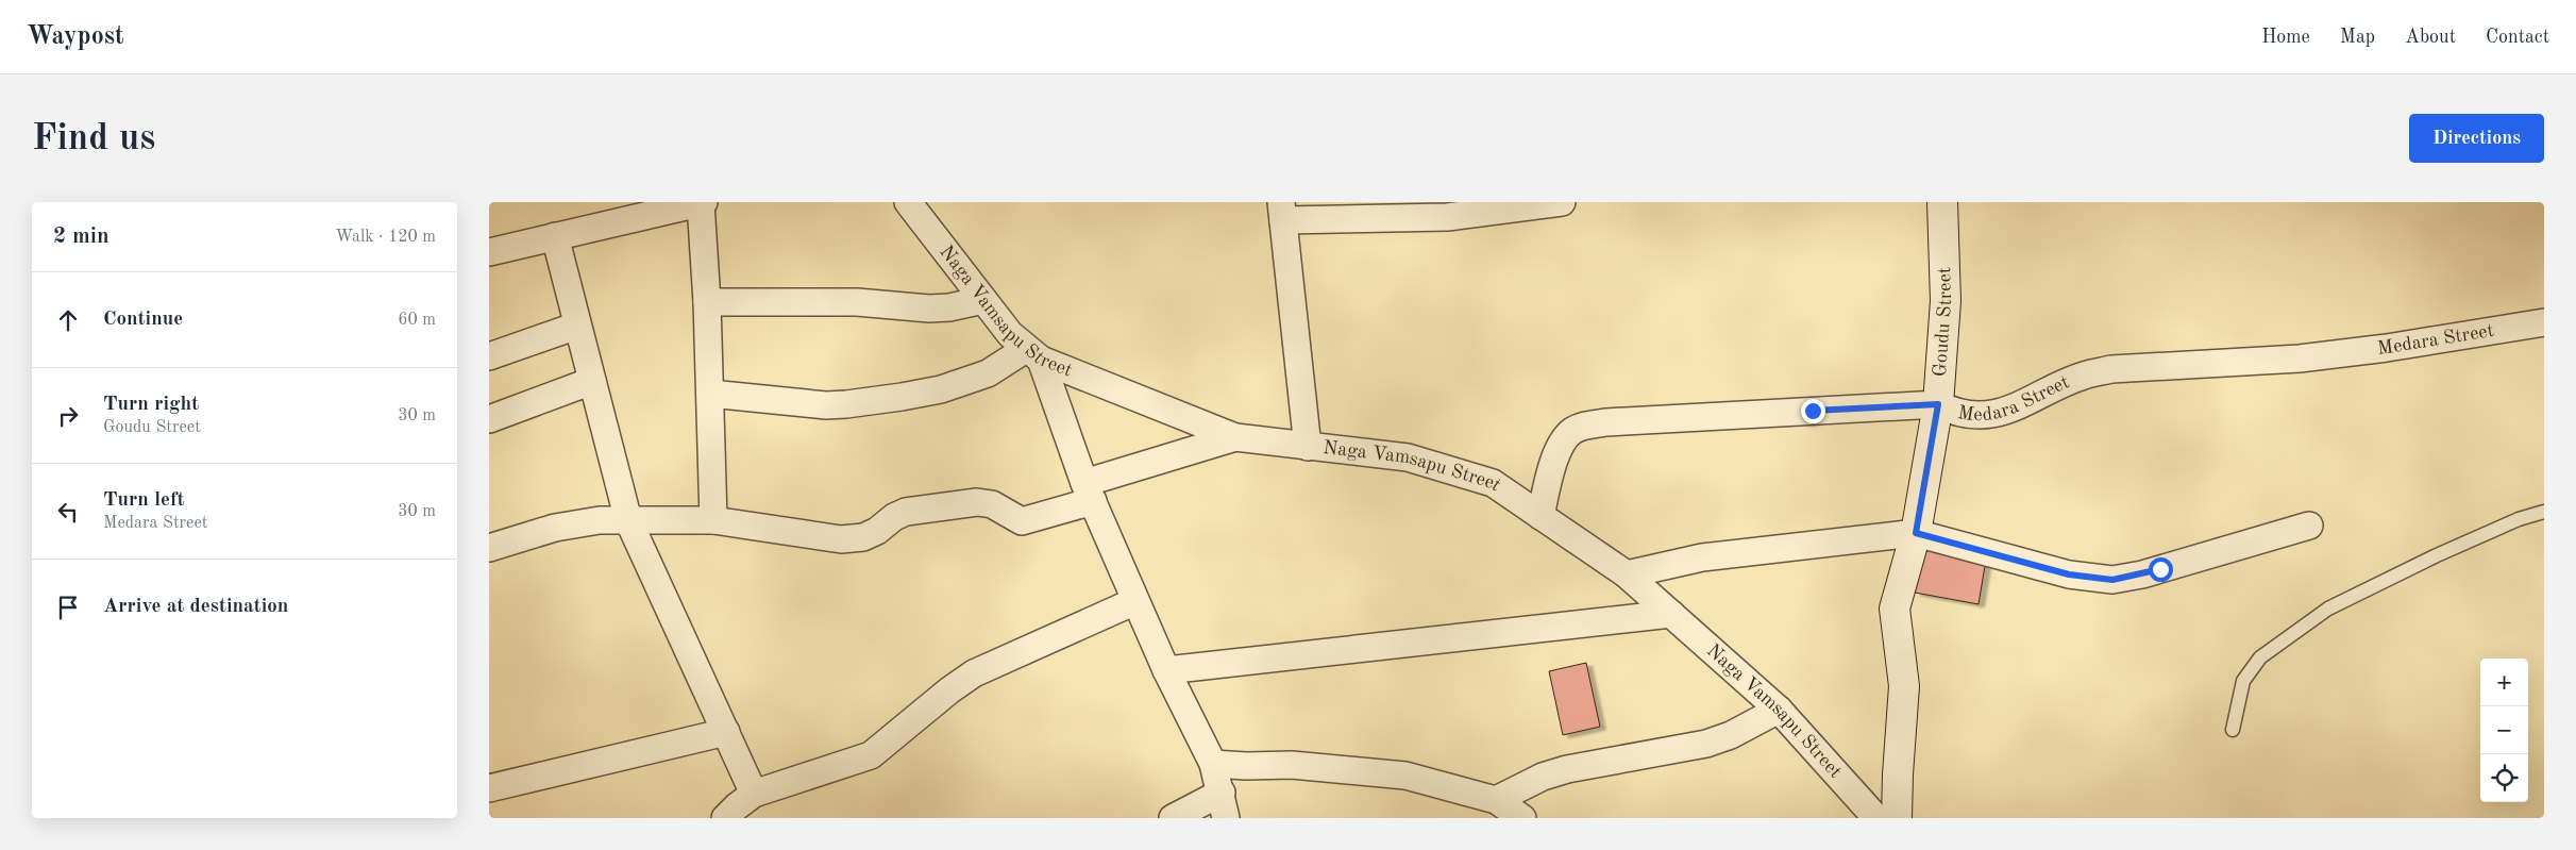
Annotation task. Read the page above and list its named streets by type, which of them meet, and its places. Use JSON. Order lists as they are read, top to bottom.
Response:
{
  "streets": {
    "street": ["Naga Vamsapu Street", "Goudu Street", "Medara Street"]
  },
  "crossings": [
    ["Naga Vamsapu Street", "Medara Street"],
    ["Goudu Street", "Medara Street"]
  ],
  "page": {
    "header": "Waypost",
    "nav": [
      "Home",
      "Map",
      "About",
      "Contact"
    ],
    "buttons": "Directions",
    "title": "Find us",
    "heading": ["2 min", "Walk · 120 m"],
    "list": [
      ["Continue", "60 m"],
      ["Turn right", "Goudu Street", "30 m"],
      ["Turn left", "Medara Street", "30 m"],
      "Arrive at destination"
    ],
    "map_buttons": ["+", "−"]
  }
}
